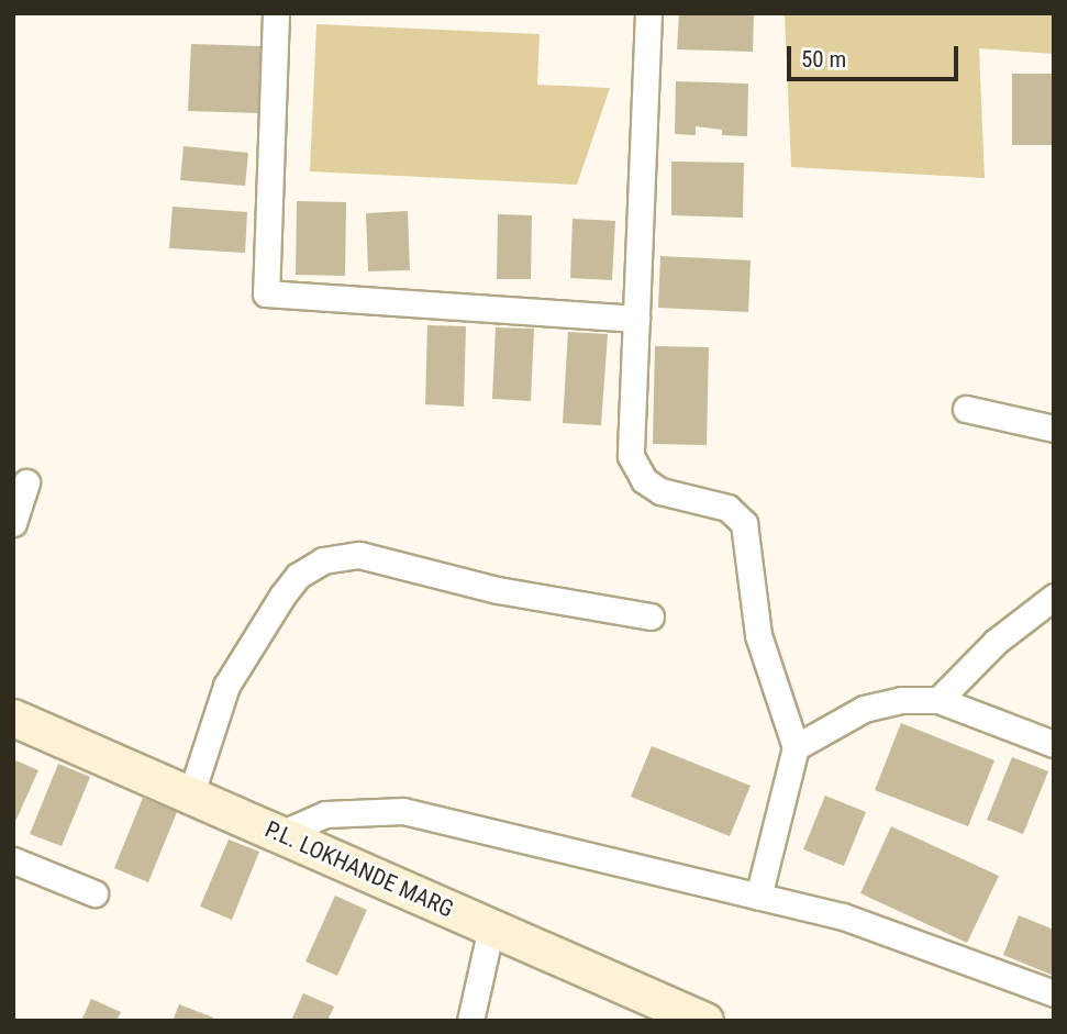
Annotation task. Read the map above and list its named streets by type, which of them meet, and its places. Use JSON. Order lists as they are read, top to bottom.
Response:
{
  "streets": {
    "main road": ["P.L. LOKHANDE MARG"]
  },
  "scale_bar": "50 m"
}
